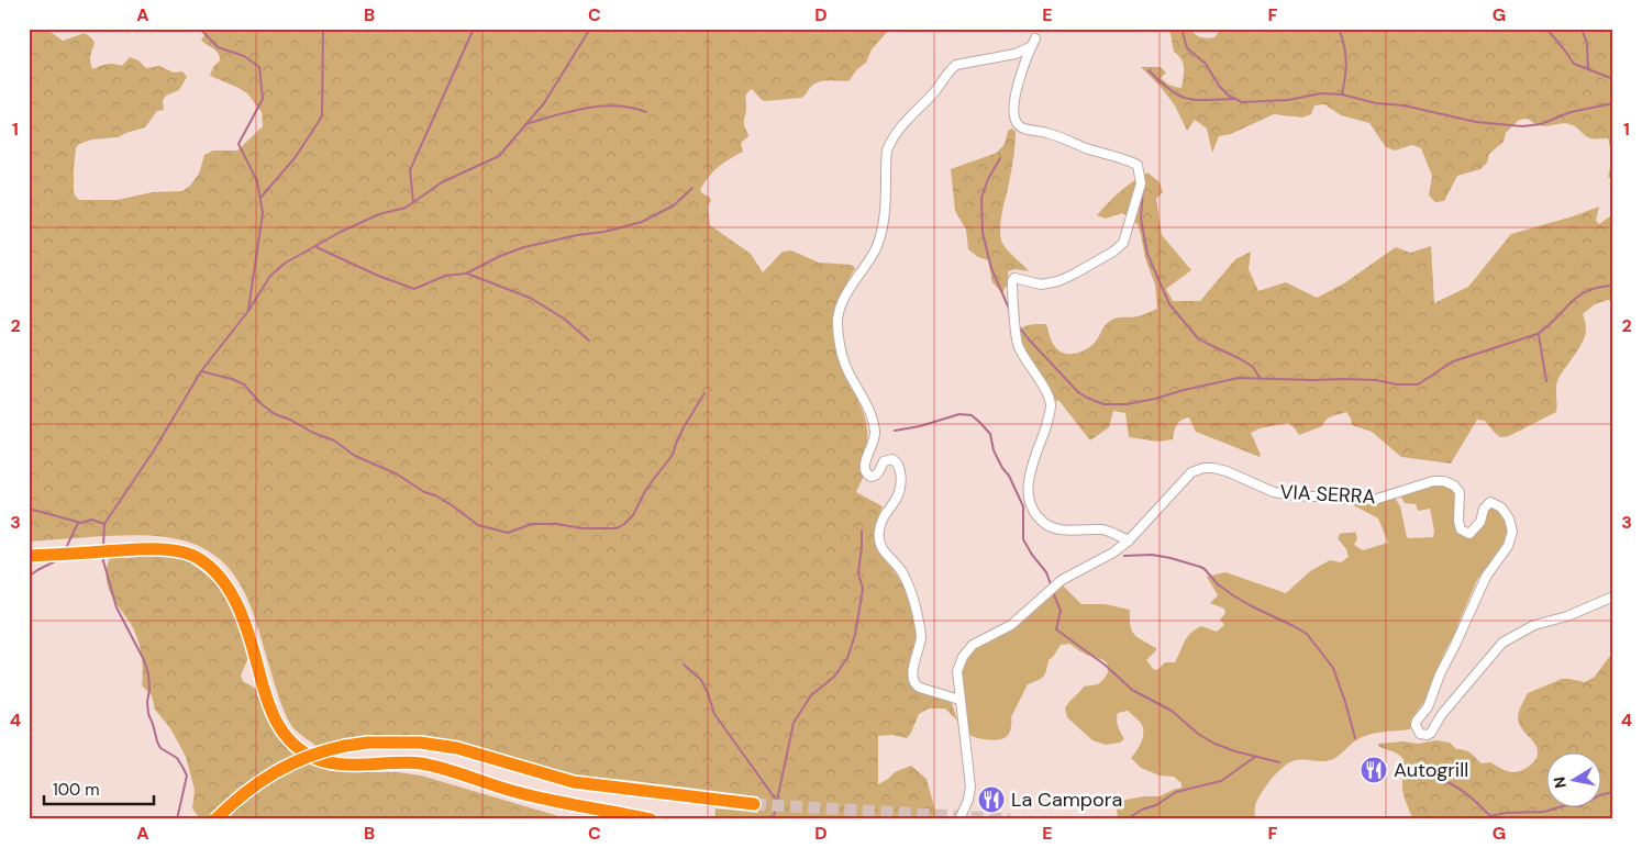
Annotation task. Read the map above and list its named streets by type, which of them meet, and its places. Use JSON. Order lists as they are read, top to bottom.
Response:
{
  "streets": {
    "street": ["VIA SERRA"]
  },
  "places": {
    "restaurant": ["Autogrill", "La Campora"]
  },
  "scale_bar": "100 m",
  "north": "left",
  "grid": {
    "columns": [
      "A",
      "B",
      "C",
      "D",
      "E",
      "F",
      "G"
    ],
    "rows": [
      "1",
      "2",
      "3",
      "4"
    ]
  }
}
